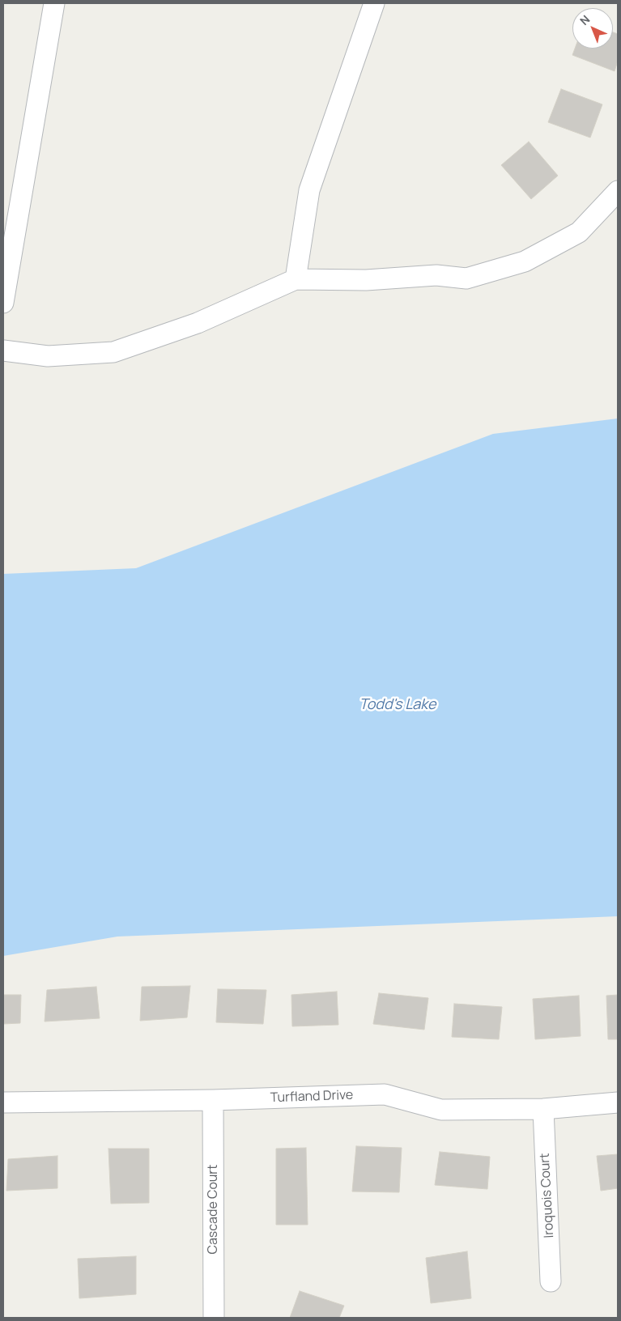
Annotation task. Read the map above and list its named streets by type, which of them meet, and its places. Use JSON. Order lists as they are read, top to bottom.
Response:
{
  "streets": {
    "street": ["Turfland Drive", "Iroquois Court", "Cascade Court"]
  },
  "crossings": [
    ["Turfland Drive", "Iroquois Court"],
    ["Turfland Drive", "Cascade Court"]
  ],
  "water": ["Todd's Lake"],
  "north": "top left"
}
